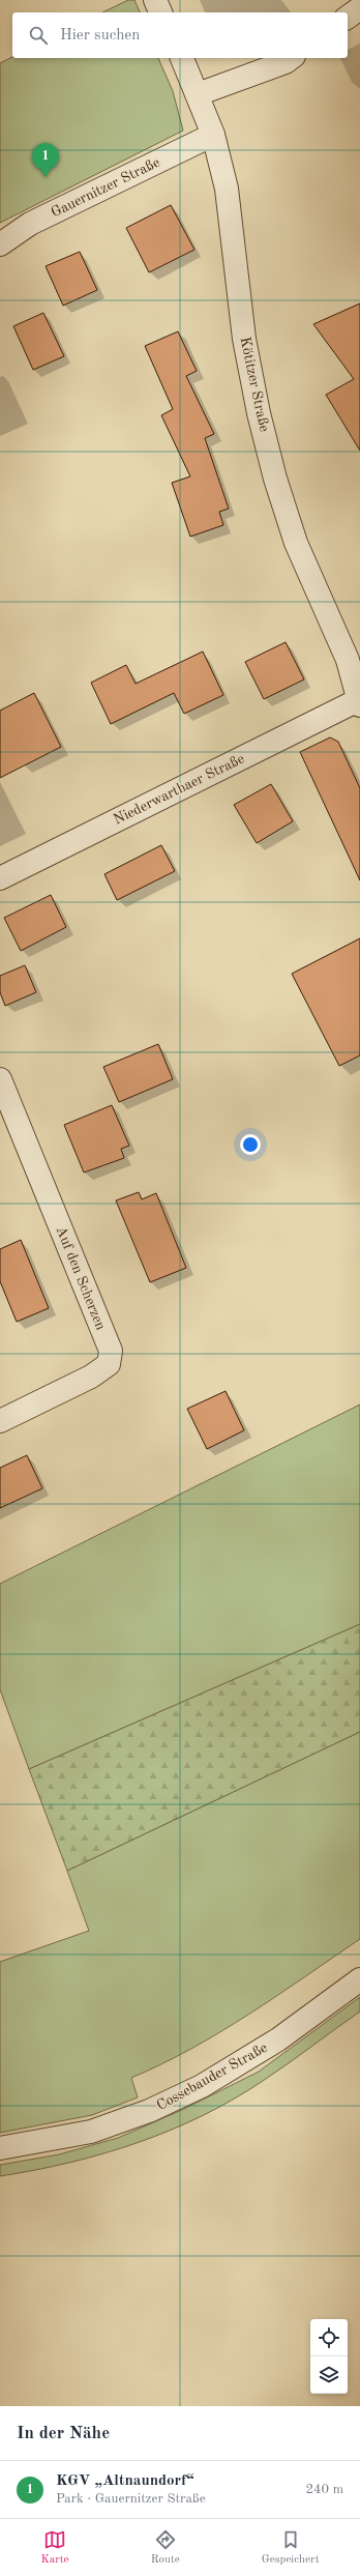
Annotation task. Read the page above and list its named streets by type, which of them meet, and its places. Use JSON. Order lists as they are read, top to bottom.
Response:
{
  "streets": {
    "street": [
      "Gauernitzer Straße",
      "Kötitzer Straße",
      "Niederwarthaer Straße",
      "Auf den Scherzen",
      "Cossebauder Straße"
    ]
  },
  "crossings": [
    ["Gauernitzer Straße", "Kötitzer Straße"],
    ["Kötitzer Straße", "Niederwarthaer Straße"]
  ],
  "page": {
    "search": "Hier suchen",
    "pins": "1",
    "heading": "In der Nähe",
    "list": [
      {
        "mark": "1",
        "name": "KGV „Altnaundorf“",
        "note": "Park · Gauernitzer Straße",
        "value": "240 m"
      }
    ],
    "nav": ["Karte", "Route", "Gespeichert"]
  }
}
